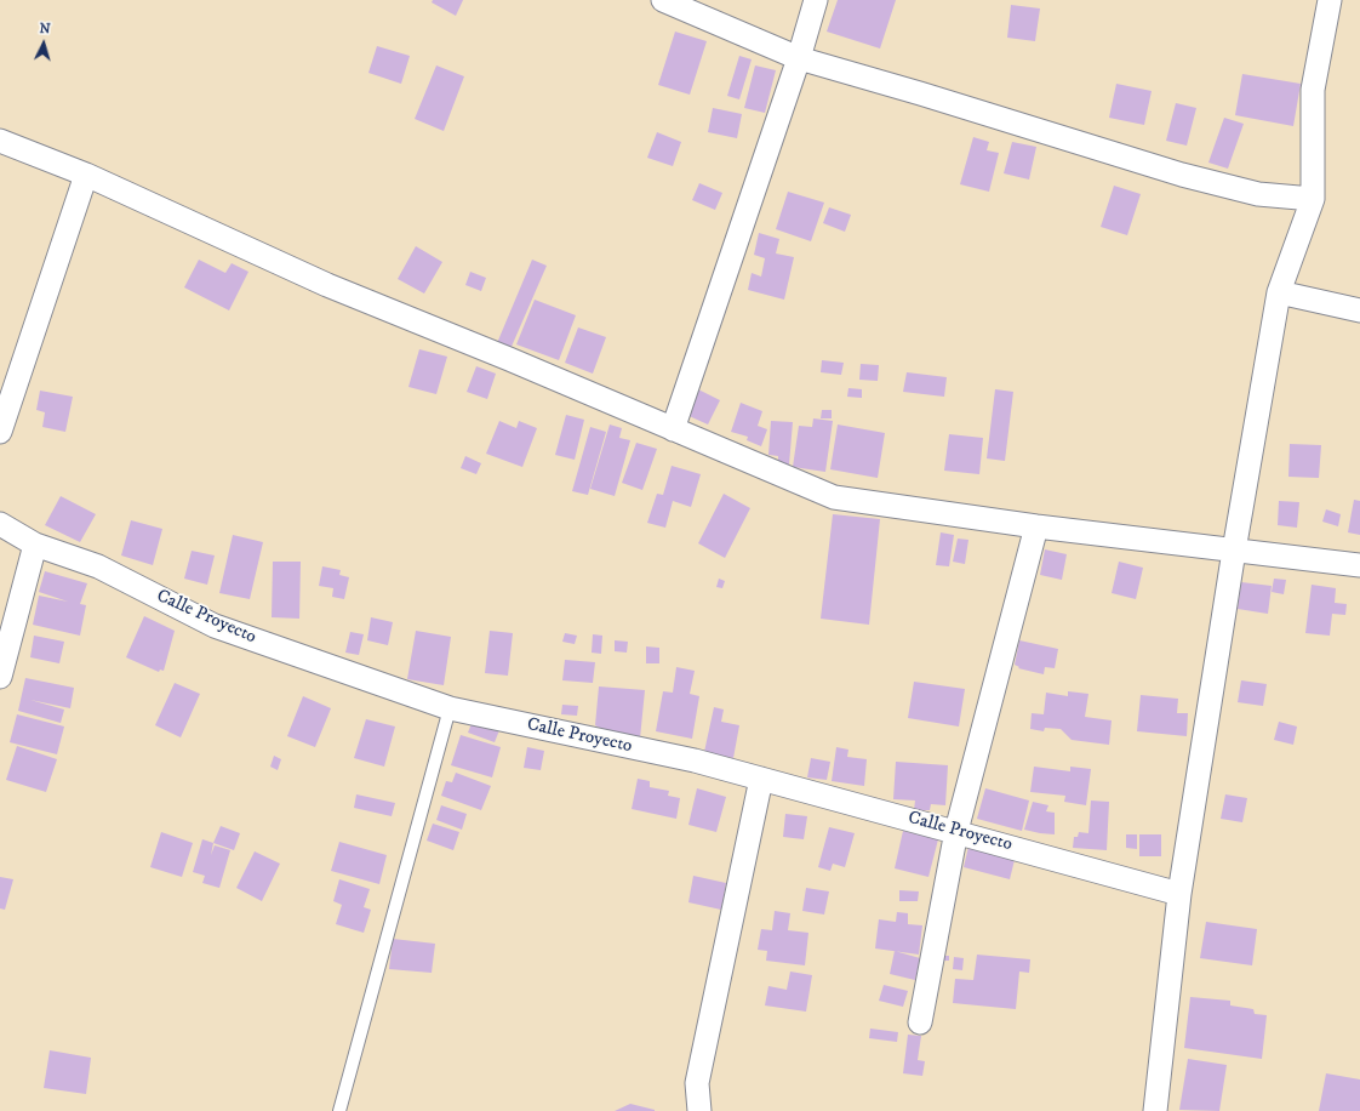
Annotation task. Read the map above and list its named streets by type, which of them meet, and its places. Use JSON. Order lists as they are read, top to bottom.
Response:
{
  "streets": {
    "street": ["Calle Proyecto"]
  },
  "north": "top"
}
